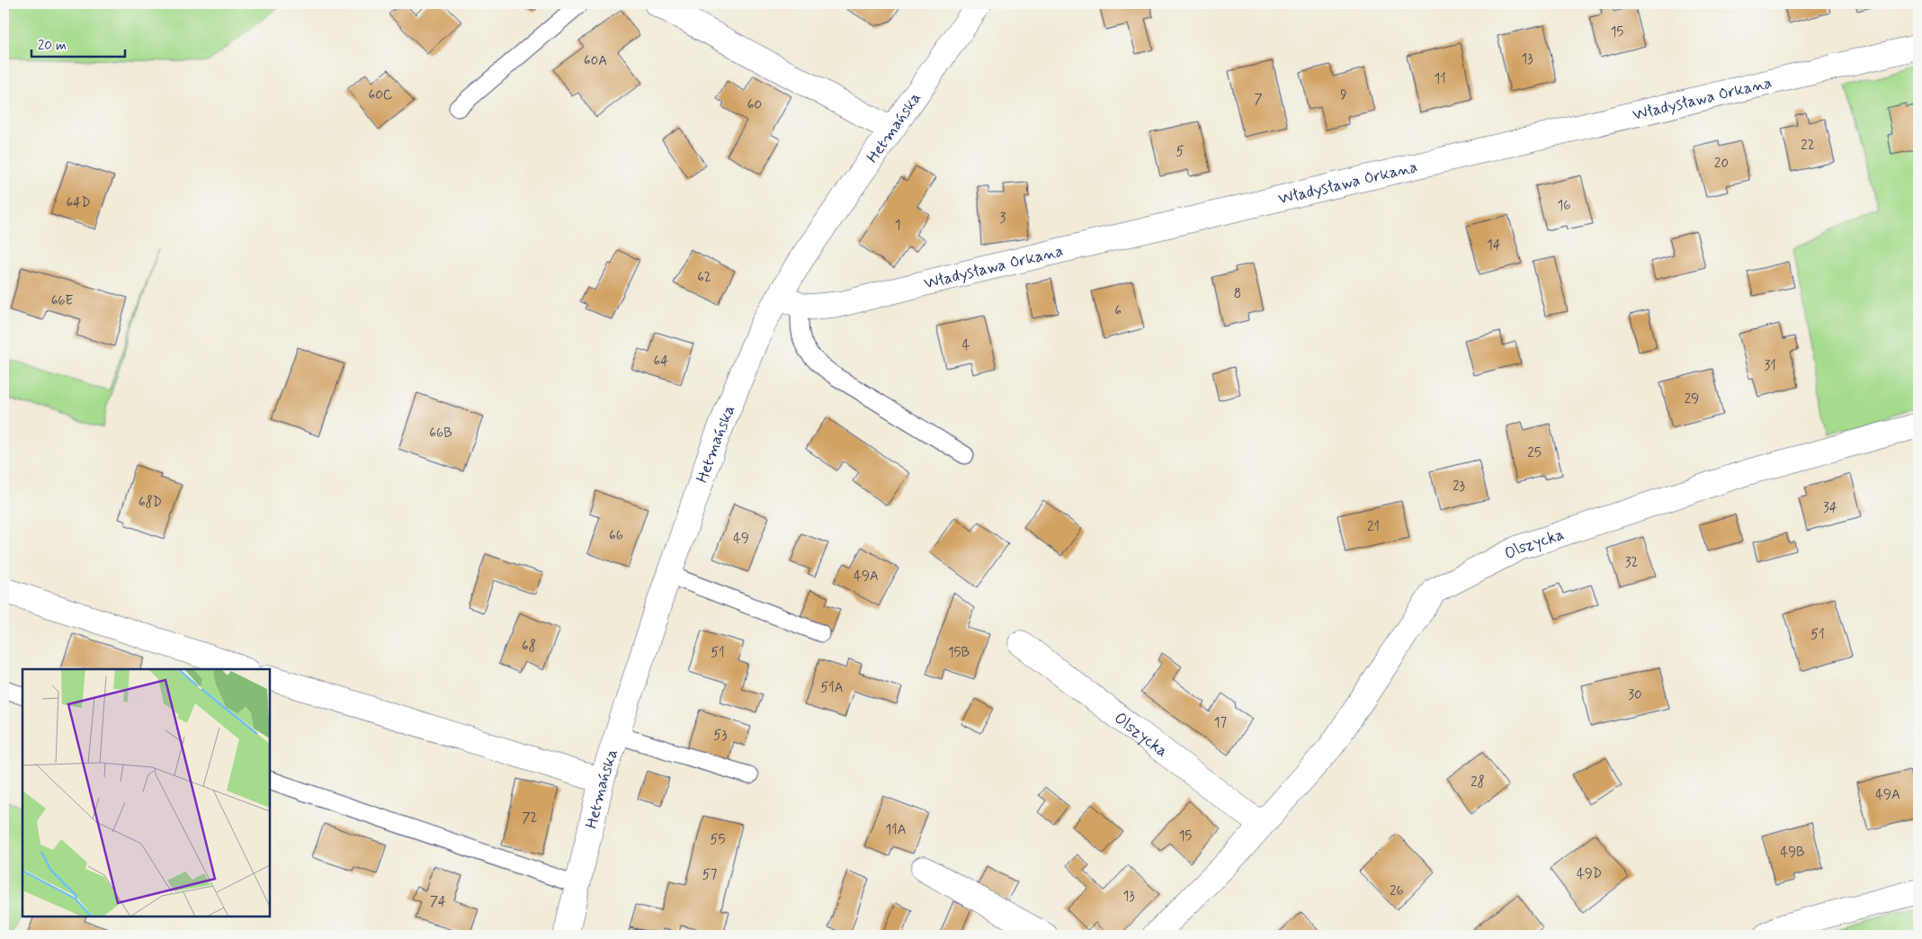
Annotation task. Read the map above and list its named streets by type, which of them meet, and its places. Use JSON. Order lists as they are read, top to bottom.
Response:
{
  "streets": {
    "street": ["Władysława Orkana", "Hetmańska", "Olszycka"]
  },
  "crossings": [
    ["Władysława Orkana", "Hetmańska"]
  ],
  "house_numbers": [
    "15",
    "13",
    "60A",
    "11",
    "60C",
    "9",
    "7",
    "60",
    "22",
    "5",
    "20",
    "64D",
    "16",
    "3",
    "1",
    "14",
    "62",
    "8",
    "66E",
    "6",
    "4",
    "64",
    "31",
    "29",
    "66B",
    "25",
    "23",
    "68D",
    "34",
    "21",
    "66",
    "49",
    "32",
    "49A",
    "51",
    "68",
    "51",
    "15B",
    "51A",
    "30",
    "17",
    "53",
    "28",
    "49A",
    "72",
    "11A",
    "15",
    "55",
    "49B",
    "49D",
    "57",
    "26",
    "13",
    "74"
  ],
  "scale_bar": "20 m"
}
